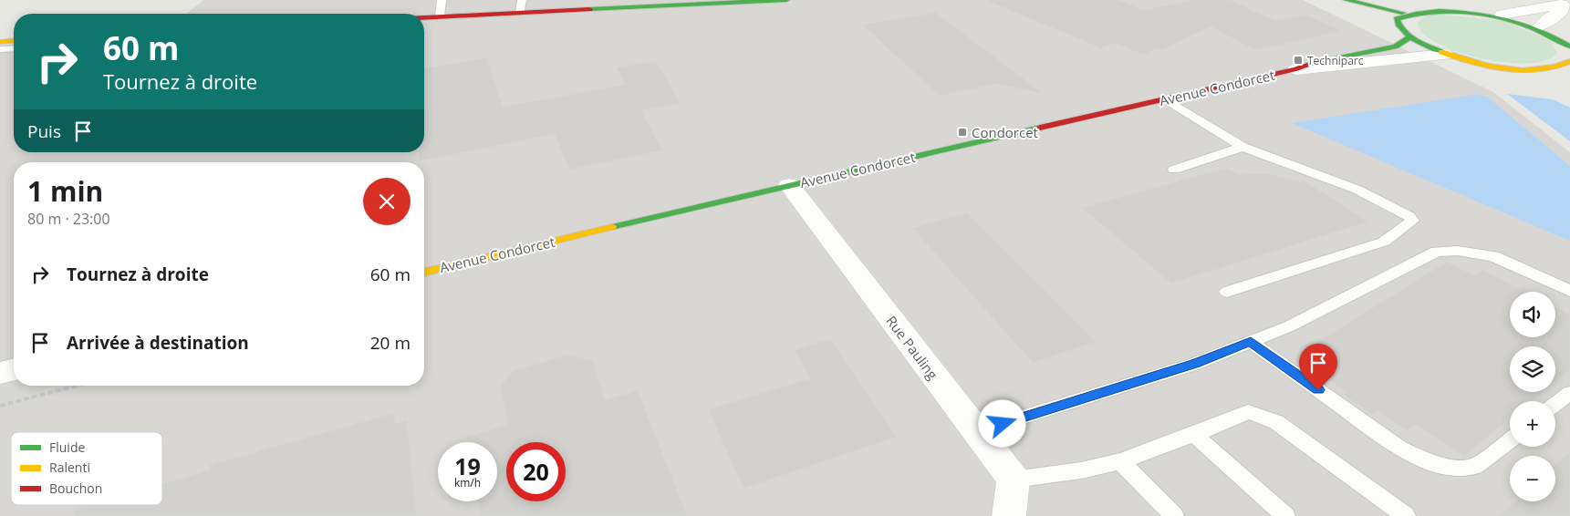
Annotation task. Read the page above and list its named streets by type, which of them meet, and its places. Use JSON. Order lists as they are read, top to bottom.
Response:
{
  "streets": {
    "street": ["Avenue Condorcet", "Rue Pauling"]
  },
  "crossings": [
    ["Avenue Condorcet", "Rue Pauling"]
  ],
  "places": {
    "transit": ["Techniparc", "Condorcet"]
  },
  "legend": ["Fluide", "Ralenti", "Bouchon"],
  "page": {
    "turn": ["60 m", "Tournez à droite"],
    "then": "Puis",
    "heading": ["1 min", "80 m · 23:00"],
    "list": [
      {
        "name": "Tournez à droite",
        "value": "60 m"
      },
      {
        "name": "Arrivée à destination",
        "value": "20 m"
      }
    ],
    "map_buttons": ["+", "−"],
    "speed": "19 km/h",
    "limit": "20"
  }
}
